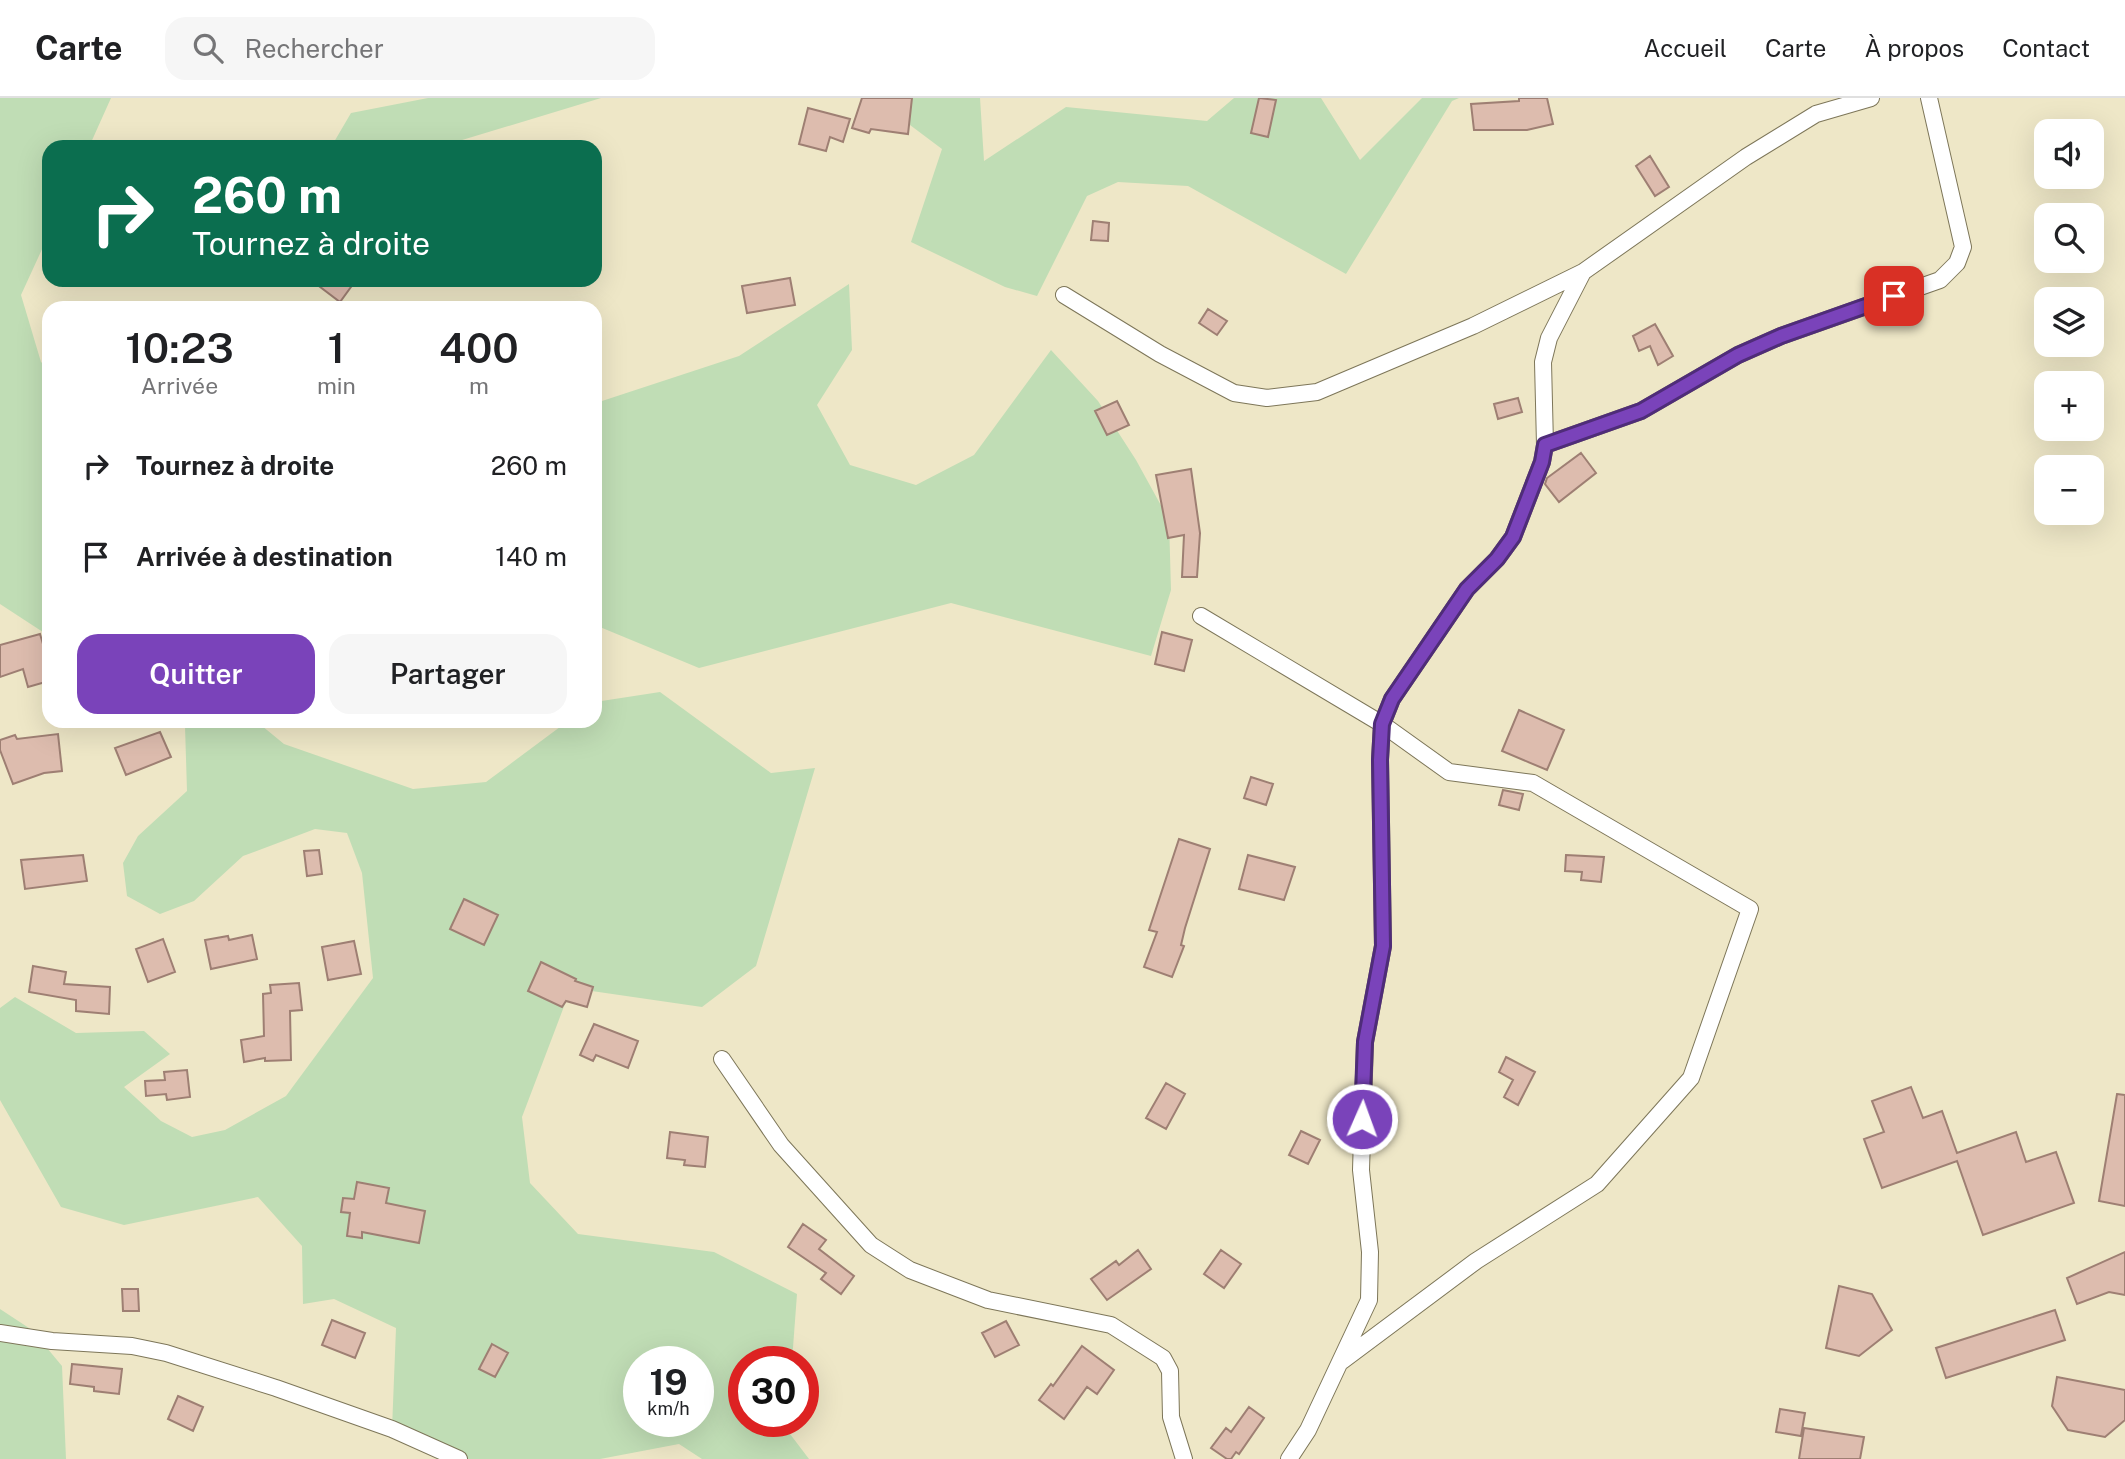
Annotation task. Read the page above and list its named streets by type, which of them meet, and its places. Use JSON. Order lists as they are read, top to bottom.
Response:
{
  "page": {
    "header": "Carte",
    "search": "Rechercher",
    "nav": [
      "Accueil",
      "Carte",
      "À propos",
      "Contact"
    ],
    "map_buttons": ["+", "−"],
    "turn": ["260 m", "Tournez à droite"],
    "eta": [
      "10:23",
      "Arrivée",
      "1",
      "min",
      "400",
      "m"
    ],
    "list": [
      {
        "name": "Tournez à droite",
        "value": "260 m"
      },
      {
        "name": "Arrivée à destination",
        "value": "140 m"
      }
    ],
    "buttons": ["Quitter", "Partager"],
    "speed": "19 km/h",
    "limit": "30"
  }
}
